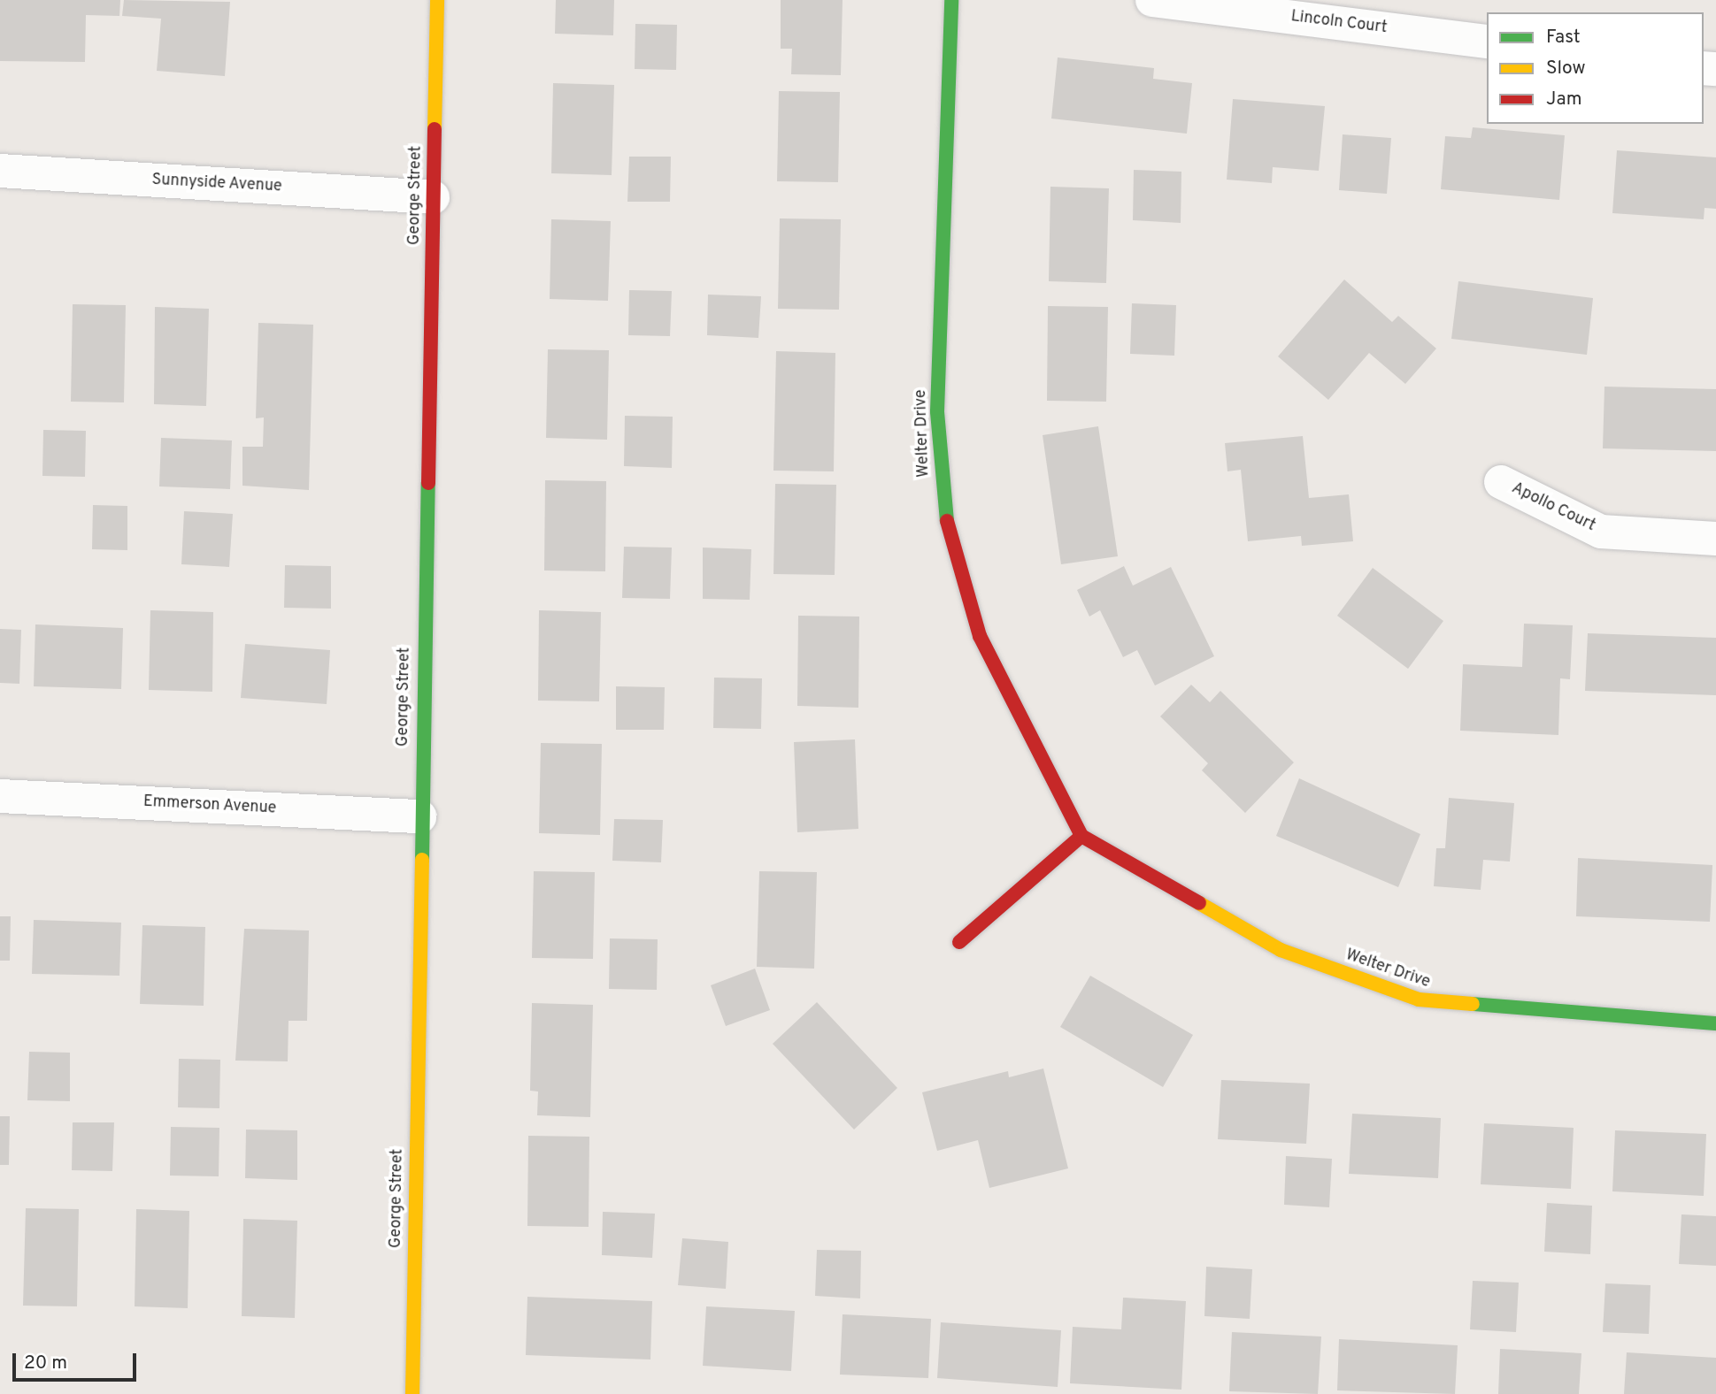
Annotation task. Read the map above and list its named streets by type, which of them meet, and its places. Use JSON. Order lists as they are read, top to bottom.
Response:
{
  "streets": {
    "street": [
      "Lincoln Court",
      "Sunnyside Avenue",
      "George Street",
      "Welter Drive",
      "Apollo Court",
      "Emmerson Avenue"
    ]
  },
  "crossings": [
    ["Sunnyside Avenue", "George Street"],
    ["George Street", "Emmerson Avenue"]
  ],
  "legend": ["Fast", "Slow", "Jam"],
  "scale_bar": "20 m"
}
